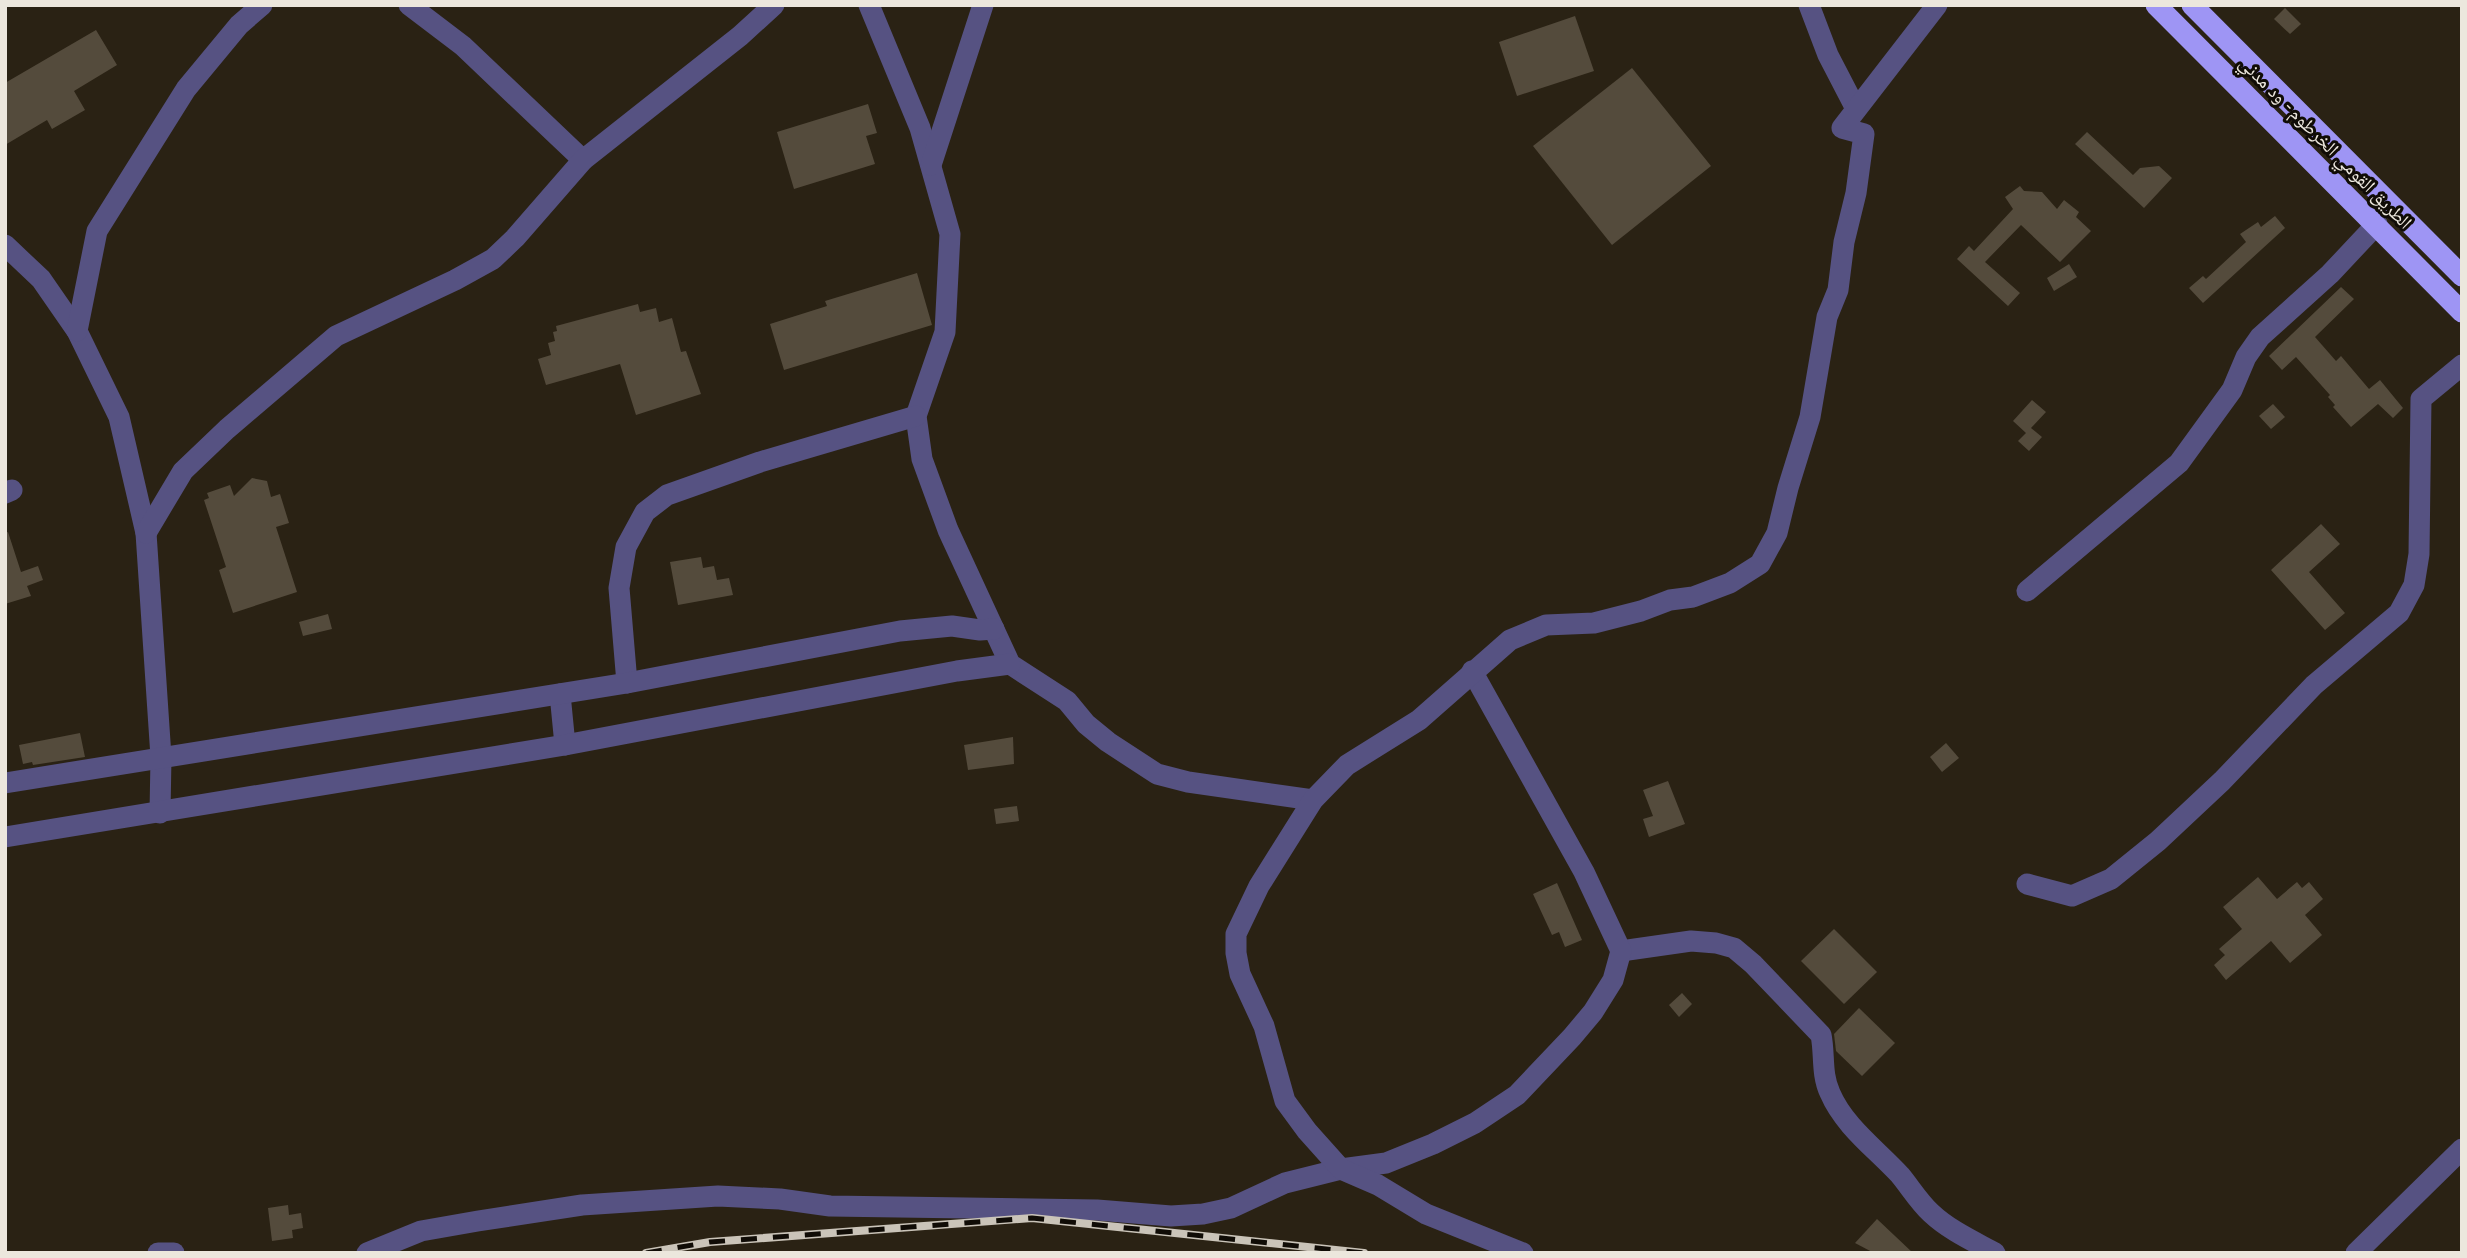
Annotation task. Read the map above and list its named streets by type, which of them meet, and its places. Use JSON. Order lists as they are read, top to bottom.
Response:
{
  "streets": {
    "highway": ["الطريق القومي الخرطوم - ود مدني"]
  }
}
